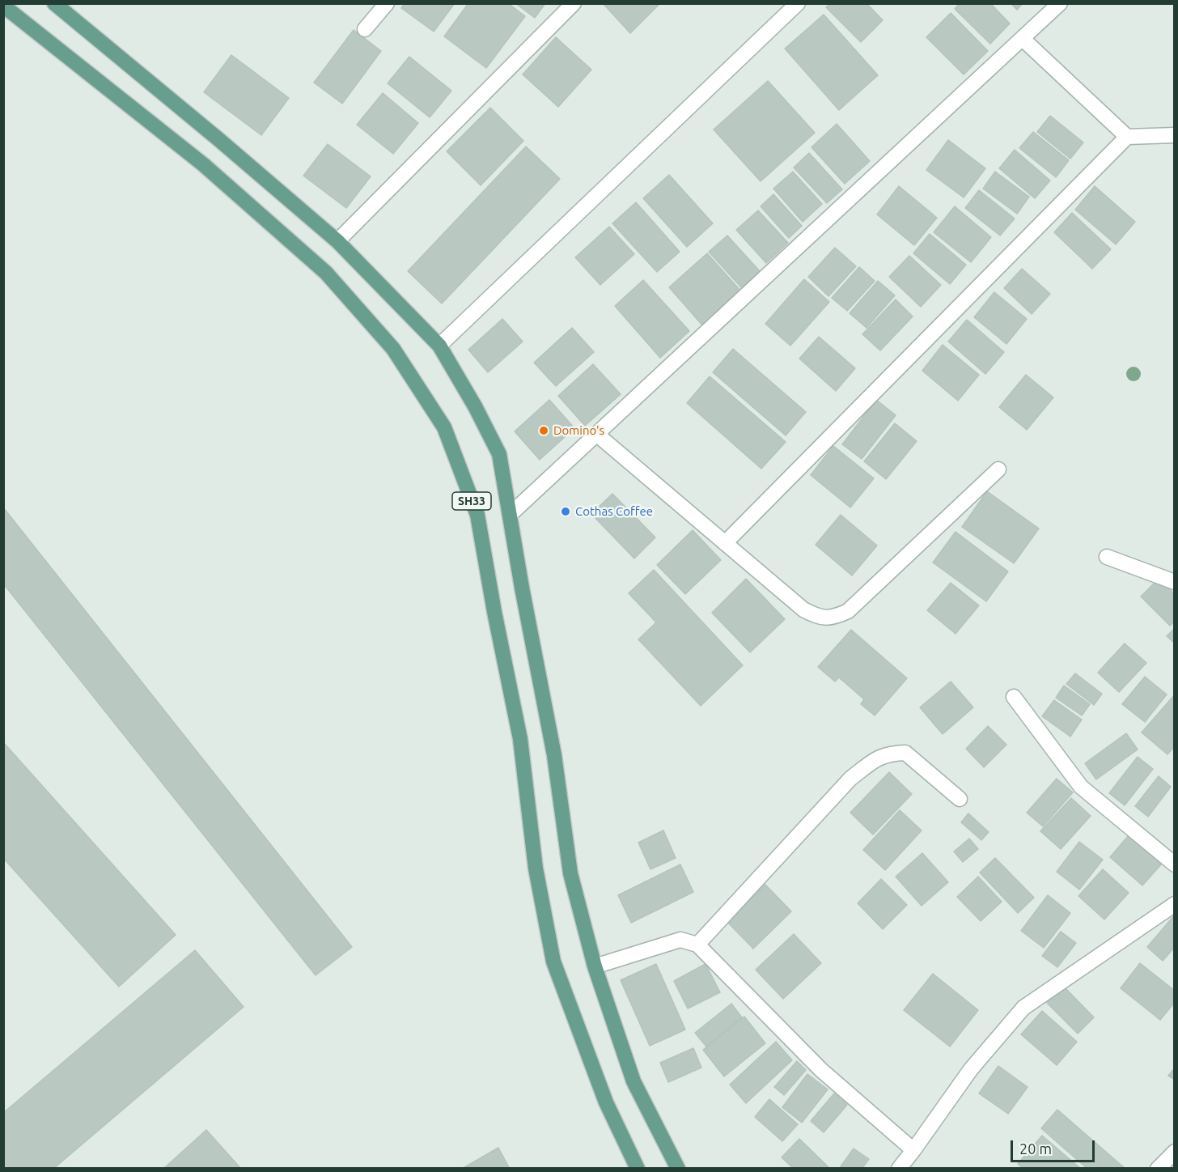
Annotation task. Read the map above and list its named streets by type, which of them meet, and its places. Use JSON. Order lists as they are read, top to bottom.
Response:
{
  "streets": {
    "main road": ["SH33"]
  },
  "places": ["Domino's", "Cothas Coffee"],
  "scale_bar": "20 m"
}
